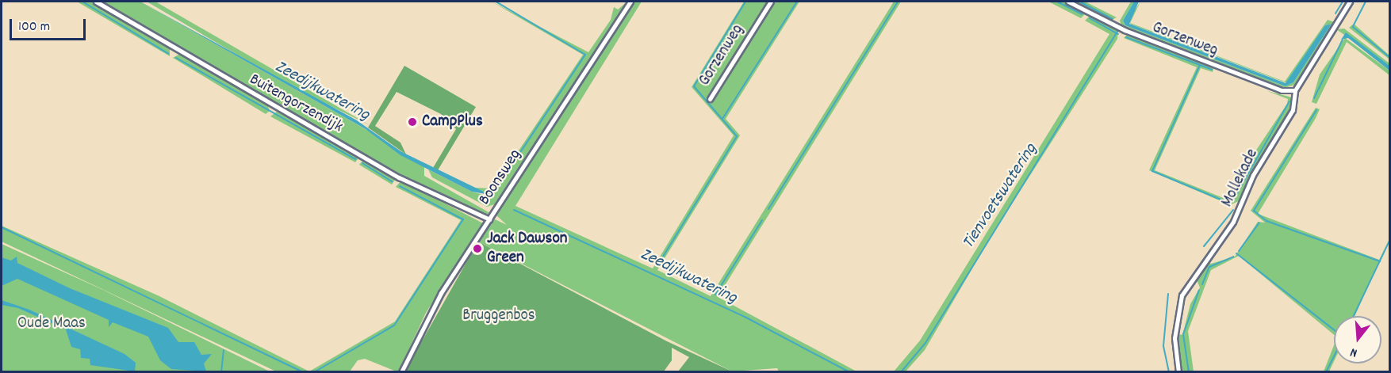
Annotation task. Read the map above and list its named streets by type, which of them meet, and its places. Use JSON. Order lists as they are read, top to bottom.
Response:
{
  "streets": {
    "street": [
      "Gorzenweg",
      "Buitengorzendijk",
      "Boonsweg",
      "Mollekade"
    ]
  },
  "crossings": [
    ["Gorzenweg", "Mollekade"],
    ["Buitengorzendijk", "Boonsweg"]
  ],
  "water": ["Zeedijkwatering", "Tienvoetswatering"],
  "parks": ["Bruggenbos", "Oude Maas"],
  "places": ["CampPlus", "Jack Dawson Green"],
  "scale_bar": "100 m",
  "north": "bottom"
}
